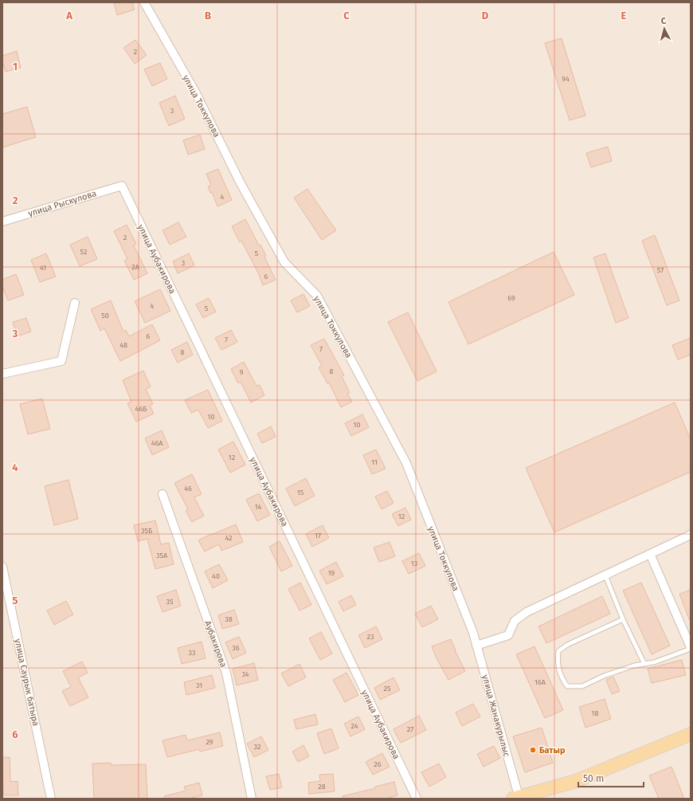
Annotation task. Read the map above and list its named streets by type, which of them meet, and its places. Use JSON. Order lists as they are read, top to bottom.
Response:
{
  "streets": {
    "street": [
      "улица Токкулова",
      "улица Рыскулова",
      "улица Аубакирова",
      "Аубакирова",
      "улица Саурык батыра",
      "улица Жанакурылыс"
    ]
  },
  "crossings": [
    ["улица Токкулова", "улица Жанакурылыс"],
    ["улица Рыскулова", "улица Аубакирова"]
  ],
  "places": ["Батыр"],
  "house_numbers": [
    "2",
    "94",
    "3",
    "4",
    "2",
    "52",
    "5",
    "3",
    "2А",
    "41",
    "57",
    "6",
    "69",
    "4",
    "5",
    "50",
    "6",
    "7",
    "48",
    "7",
    "8",
    "8",
    "9",
    "46Б",
    "10",
    "10",
    "46А",
    "12",
    "11",
    "46",
    "15",
    "14",
    "12",
    "35Б",
    "17",
    "42",
    "35А",
    "13",
    "19",
    "40",
    "35",
    "38",
    "23",
    "36",
    "33",
    "34",
    "16А",
    "31",
    "25",
    "18",
    "24",
    "27",
    "29",
    "32",
    "26",
    "28"
  ],
  "scale_bar": "50 m",
  "north": "top",
  "grid": {
    "columns": [
      "A",
      "B",
      "C",
      "D",
      "E"
    ],
    "rows": [
      "1",
      "2",
      "3",
      "4",
      "5",
      "6"
    ]
  }
}
